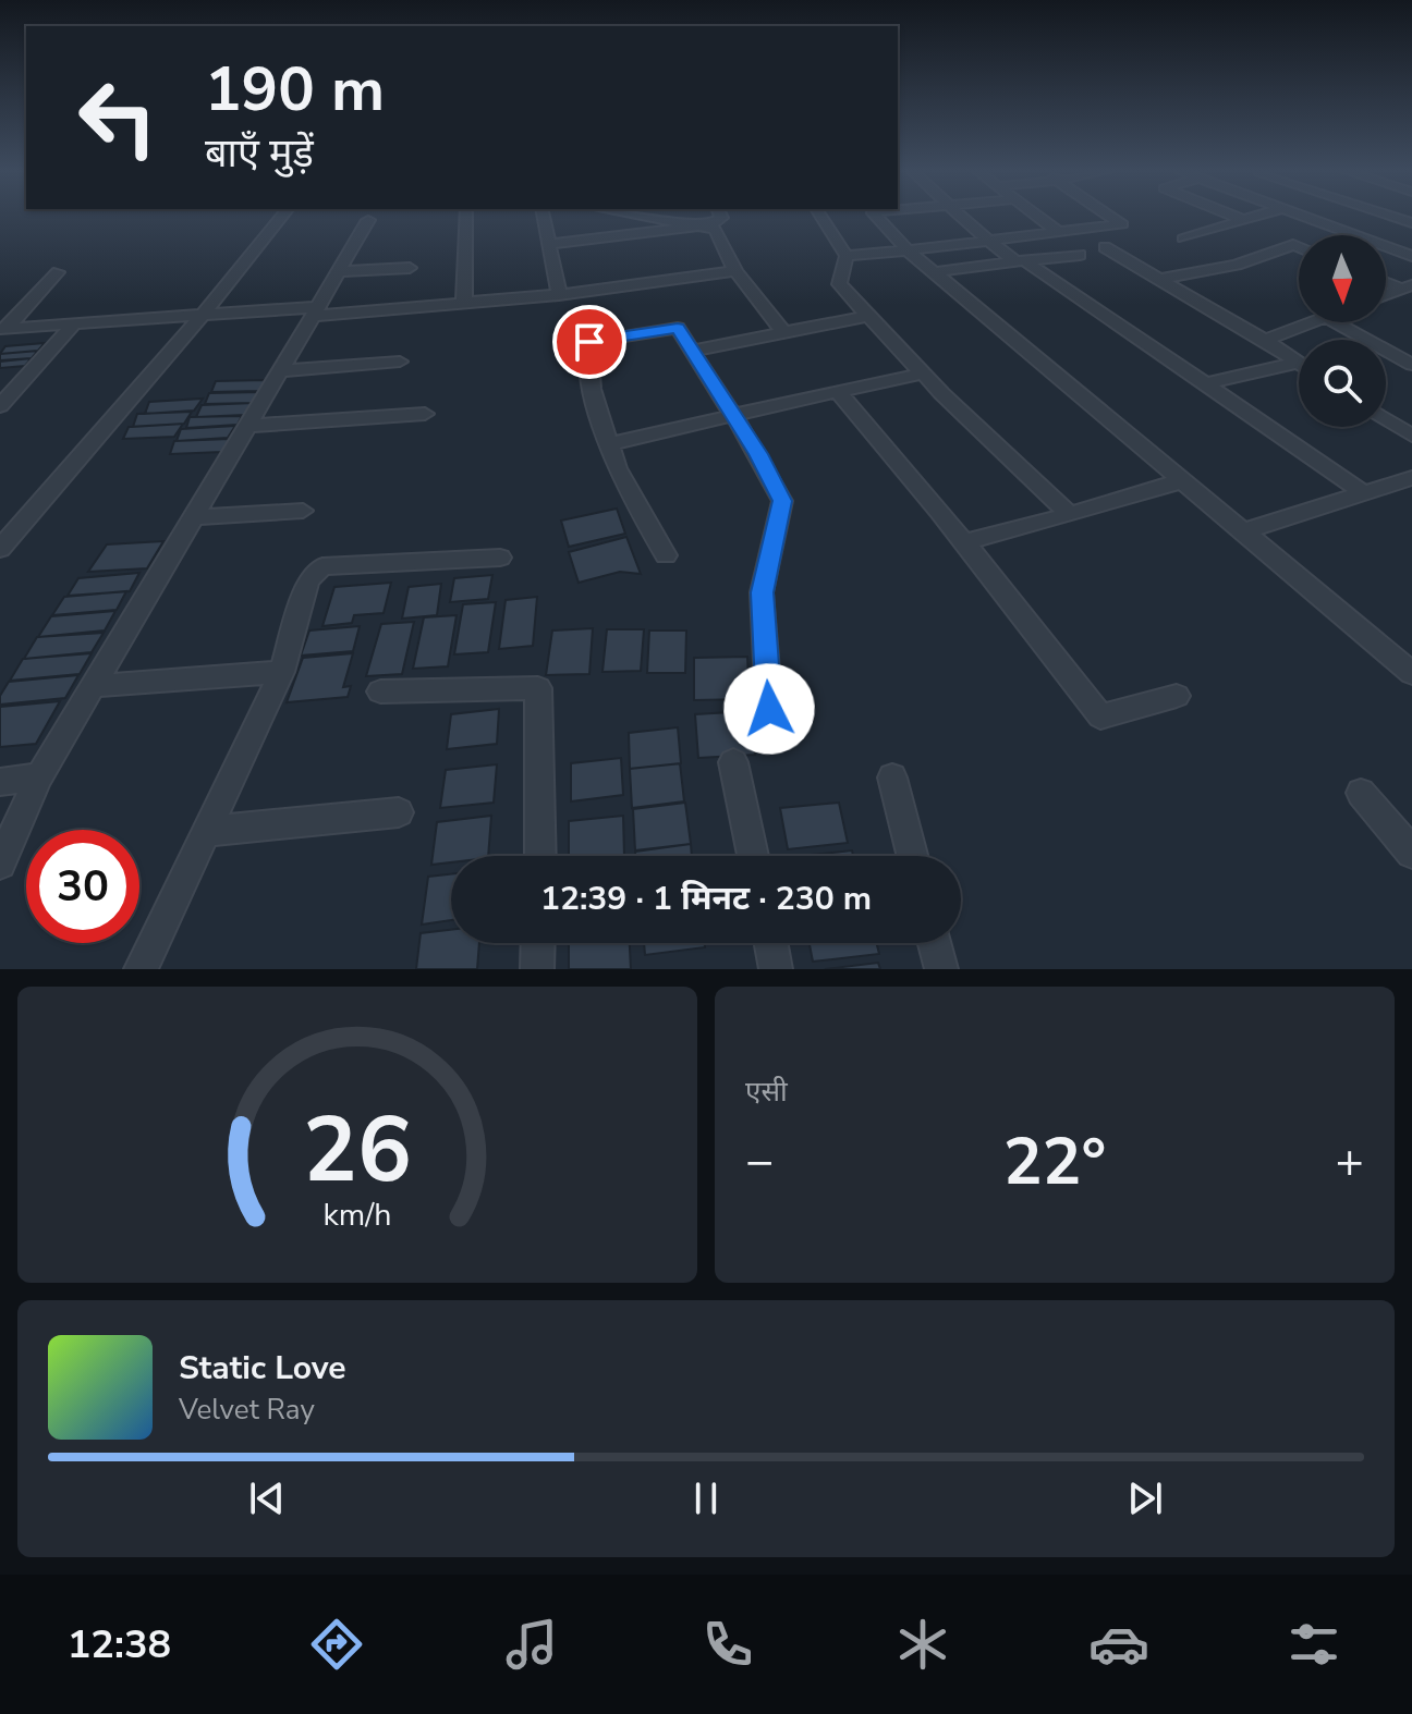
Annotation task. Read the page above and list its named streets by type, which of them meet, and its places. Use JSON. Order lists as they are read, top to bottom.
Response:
{
  "north": "bottom",
  "page": {
    "turn": ["190 m", "बाएँ मुड़ें"],
    "limit": "30",
    "trip": "12:39 · 1 मिनट · 230 m",
    "tile": "एसी",
    "heat": ["−", "22°", "+"],
    "song": ["Static Love", "Velvet Ray"],
    "tabs": "12:38",
    "gauge": ["26", "km/h"]
  }
}
